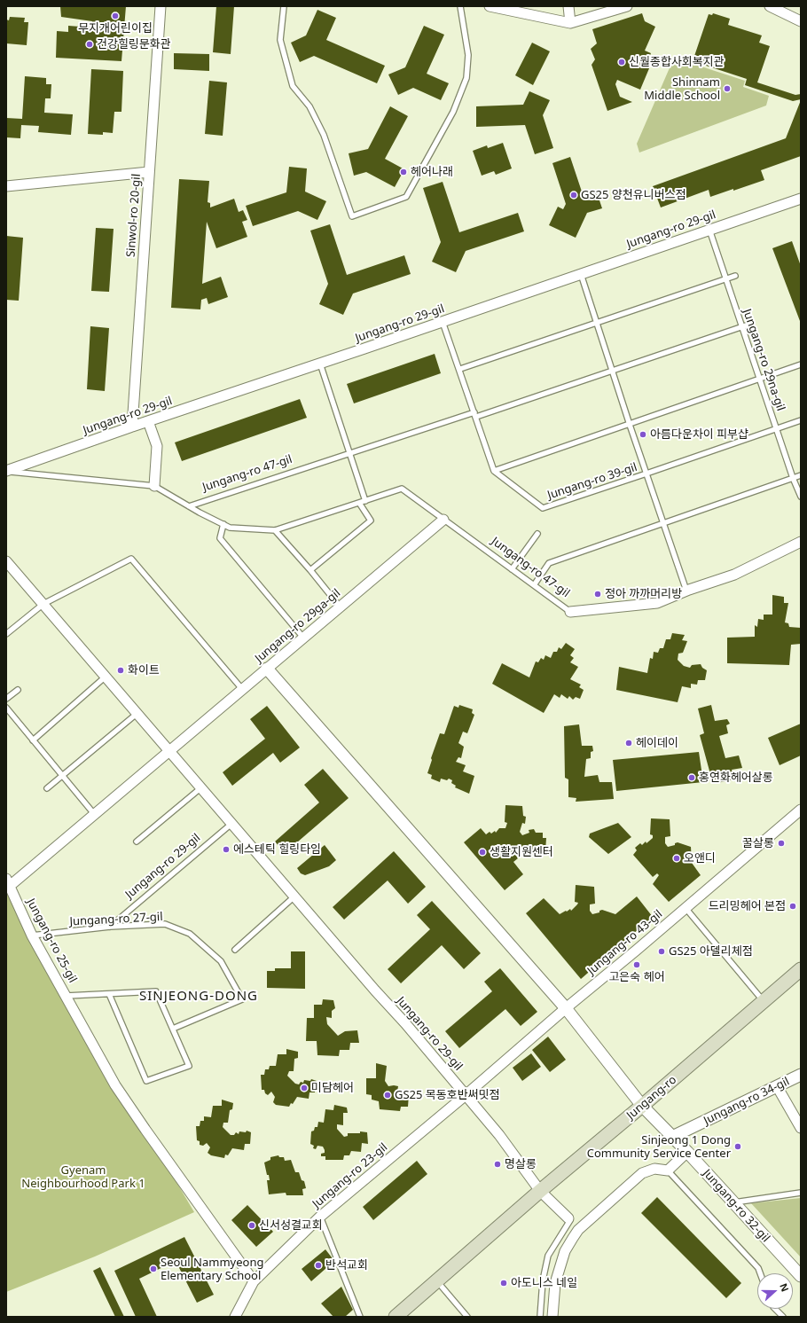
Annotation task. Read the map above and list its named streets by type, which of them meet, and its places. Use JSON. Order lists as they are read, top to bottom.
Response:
{
  "streets": {
    "main road": ["Jungang-ro"],
    "street": [
      "Sinwol-ro 20-gil",
      "Jungang-ro 29-gil",
      "Jungang-ro 47-gil",
      "Jungang-ro 29ga-gil",
      "Jungang-ro 25-gil",
      "Jungang-ro 43-gil",
      "Jungang-ro 34-gil",
      "Jungang-ro 23-gil",
      "Jungang-ro 32-gil"
    ],
    "lane": ["Jungang-ro 29na-gil", "Jungang-ro 39-gil", "Jungang-ro 27-gil"]
  },
  "crossings": [
    ["Sinwol-ro 20-gil", "Jungang-ro 29-gil"],
    ["Jungang-ro 29-gil", "Jungang-ro 29na-gil"],
    ["Jungang-ro 29-gil", "Jungang-ro 47-gil"],
    ["Jungang-ro 29-gil", "Jungang-ro 39-gil"],
    ["Jungang-ro 29-gil", "Jungang-ro 29ga-gil"],
    ["Jungang-ro 29-gil", "Jungang-ro 27-gil"],
    ["Jungang-ro 29-gil", "Jungang-ro 43-gil"],
    ["Jungang-ro 29-gil", "Jungang-ro"],
    ["Jungang-ro 29-gil", "Jungang-ro 23-gil"],
    ["Jungang-ro 29na-gil", "Jungang-ro 39-gil"],
    ["Jungang-ro 47-gil", "Jungang-ro 39-gil"],
    ["Jungang-ro 47-gil", "Jungang-ro 29ga-gil"],
    ["Jungang-ro 29ga-gil", "Jungang-ro 32-gil"],
    ["Jungang-ro 27-gil", "Jungang-ro 25-gil"],
    ["Jungang-ro 43-gil", "Jungang-ro 23-gil"],
    ["Jungang-ro 43-gil", "Jungang-ro 32-gil"],
    ["Jungang-ro", "Jungang-ro 32-gil"],
    ["Jungang-ro 34-gil", "Jungang-ro 32-gil"]
  ],
  "districts": ["SINJEONG-DONG"],
  "parks": ["Gyenam Neighbourhood Park 1"],
  "places": [
    "무지개어린이집",
    "건강힐링문화관",
    "신월종합사회복지관",
    "Shinnam Middle School",
    "헤어나래",
    "GS25 양천유니버스점",
    "아름다운차이 피부샵",
    "정아 까까머리방",
    "화이트",
    "헤이데이",
    "홍연화헤어살롱",
    "꿀살롱",
    "에스테틱 힐링타임",
    "생활지원센터",
    "오앤디",
    "드리밍헤어 본점",
    "GS25 아델리체점",
    "고은숙 헤어",
    "미담헤어",
    "GS25 목동호반써밋점",
    "Sinjeong 1 Dong Community Service Center",
    "명살롱",
    "신서성결교회",
    "반석교회",
    "Seoul Nammyeong Elementary School",
    "아도니스 네일"
  ],
  "north": "right"
}
